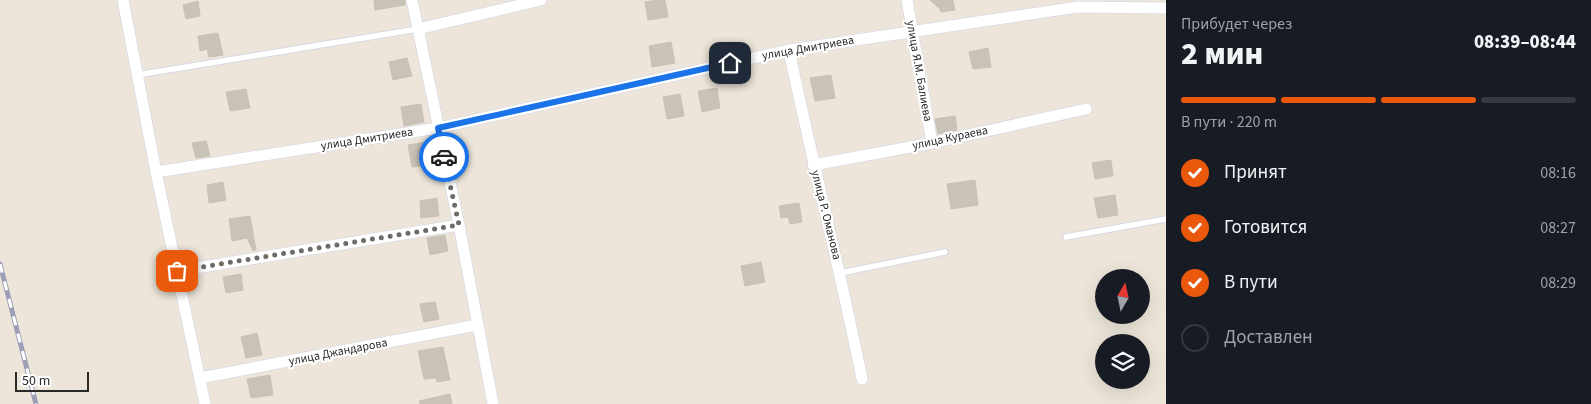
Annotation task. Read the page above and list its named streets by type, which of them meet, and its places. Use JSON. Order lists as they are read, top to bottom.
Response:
{
  "streets": {
    "street": [
      "улица Дмитриева",
      "улица Я.М. Балиева",
      "улица Кураева",
      "улица Р. Оманова",
      "улица Джандарова"
    ]
  },
  "crossings": [
    ["улица Дмитриева", "улица Я.М. Балиева"],
    ["улица Дмитриева", "улица Р. Оманова"],
    ["улица Я.М. Балиева", "улица Кураева"],
    ["улица Кураева", "улица Р. Оманова"]
  ],
  "scale_bar": "50 m",
  "north": "top",
  "page": {
    "heading": ["2 мин", "Прибудет через", "08:39–08:44"],
    "bar": "В пути · 220 m",
    "list": [
      ["Принят", "08:16"],
      ["Готовится", "08:27"],
      ["В пути", "08:29"],
      "Доставлен"
    ],
    "scale": "50 m"
  }
}
